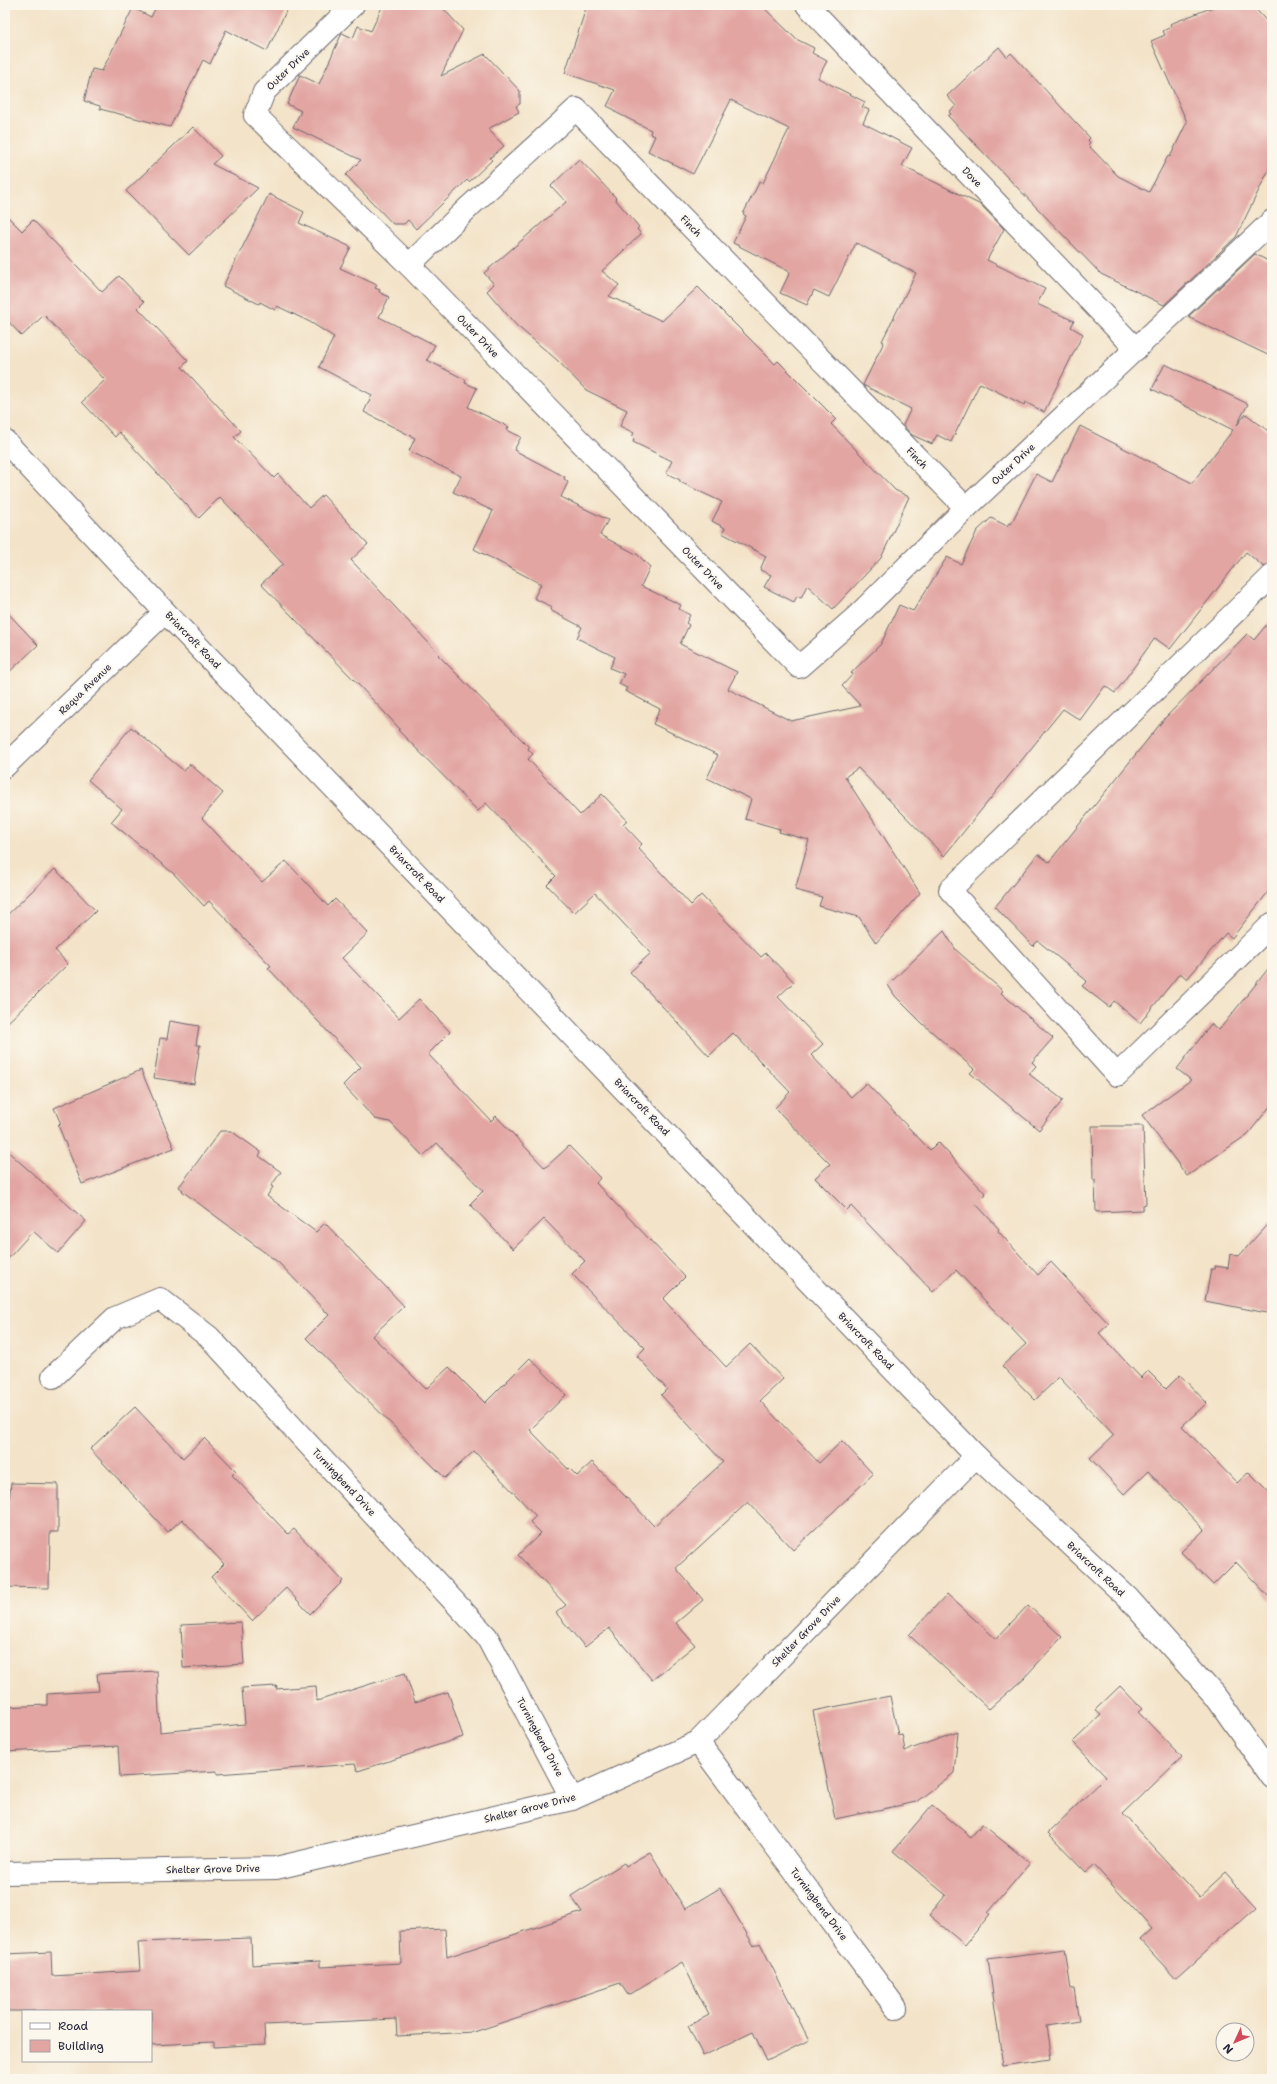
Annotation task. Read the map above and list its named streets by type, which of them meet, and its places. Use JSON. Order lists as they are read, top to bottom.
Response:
{
  "streets": {
    "street": [
      "Outer Drive",
      "Dove",
      "Finch",
      "Briarcroft Road",
      "Requa Avenue",
      "Turningbend Drive",
      "Shelter Grove Drive"
    ]
  },
  "crossings": [
    ["Outer Drive", "Dove"],
    ["Outer Drive", "Finch"],
    ["Briarcroft Road", "Requa Avenue"],
    ["Briarcroft Road", "Shelter Grove Drive"],
    ["Turningbend Drive", "Shelter Grove Drive"]
  ],
  "legend": ["Road", "Building"],
  "north": "bottom left"
}
